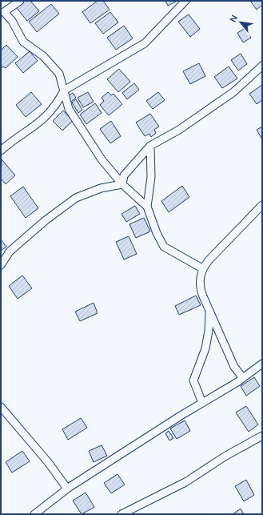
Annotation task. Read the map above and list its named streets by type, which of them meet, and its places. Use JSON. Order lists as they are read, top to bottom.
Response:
{
  "north": "top left"
}
